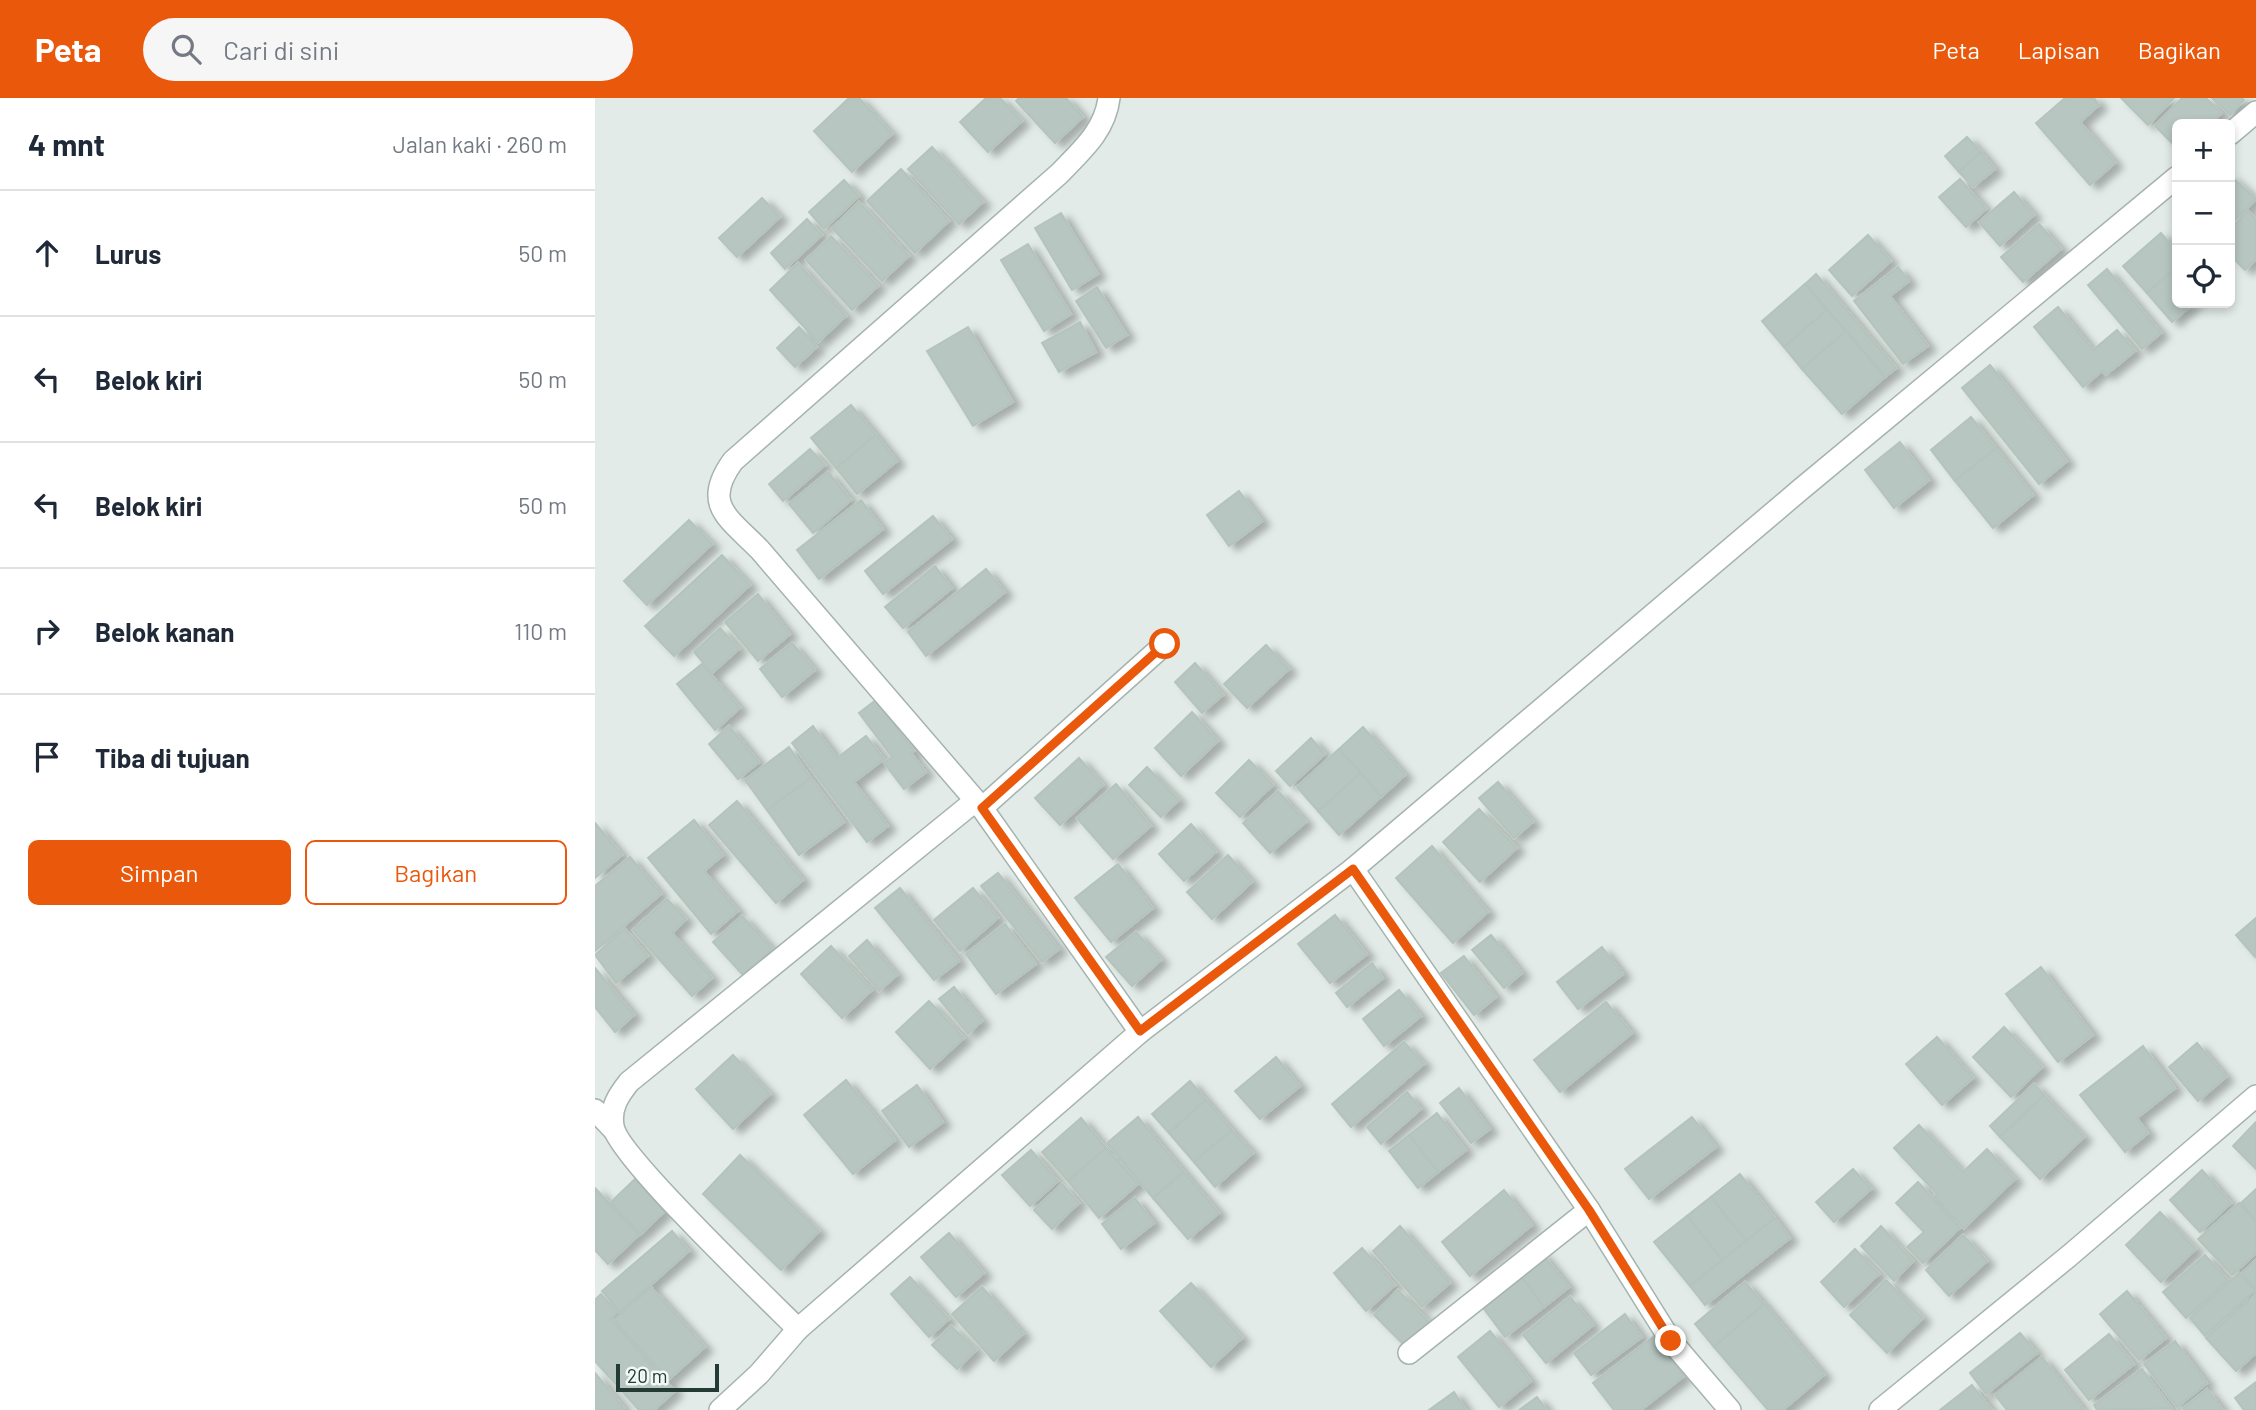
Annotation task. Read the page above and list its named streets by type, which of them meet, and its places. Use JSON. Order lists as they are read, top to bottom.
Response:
{
  "scale_bar": "20 m",
  "page": {
    "header": "Peta",
    "search": "Cari di sini",
    "nav": ["Peta", "Lapisan", "Bagikan"],
    "heading": ["4 mnt", "Jalan kaki · 260 m"],
    "map_buttons": ["+", "−"],
    "list": [
      ["Lurus", "50 m"],
      ["Belok kiri", "50 m"],
      ["Belok kiri", "50 m"],
      ["Belok kanan", "110 m"],
      "Tiba di tujuan"
    ],
    "buttons": ["Simpan", "Bagikan"],
    "scale": "20 m"
  }
}
